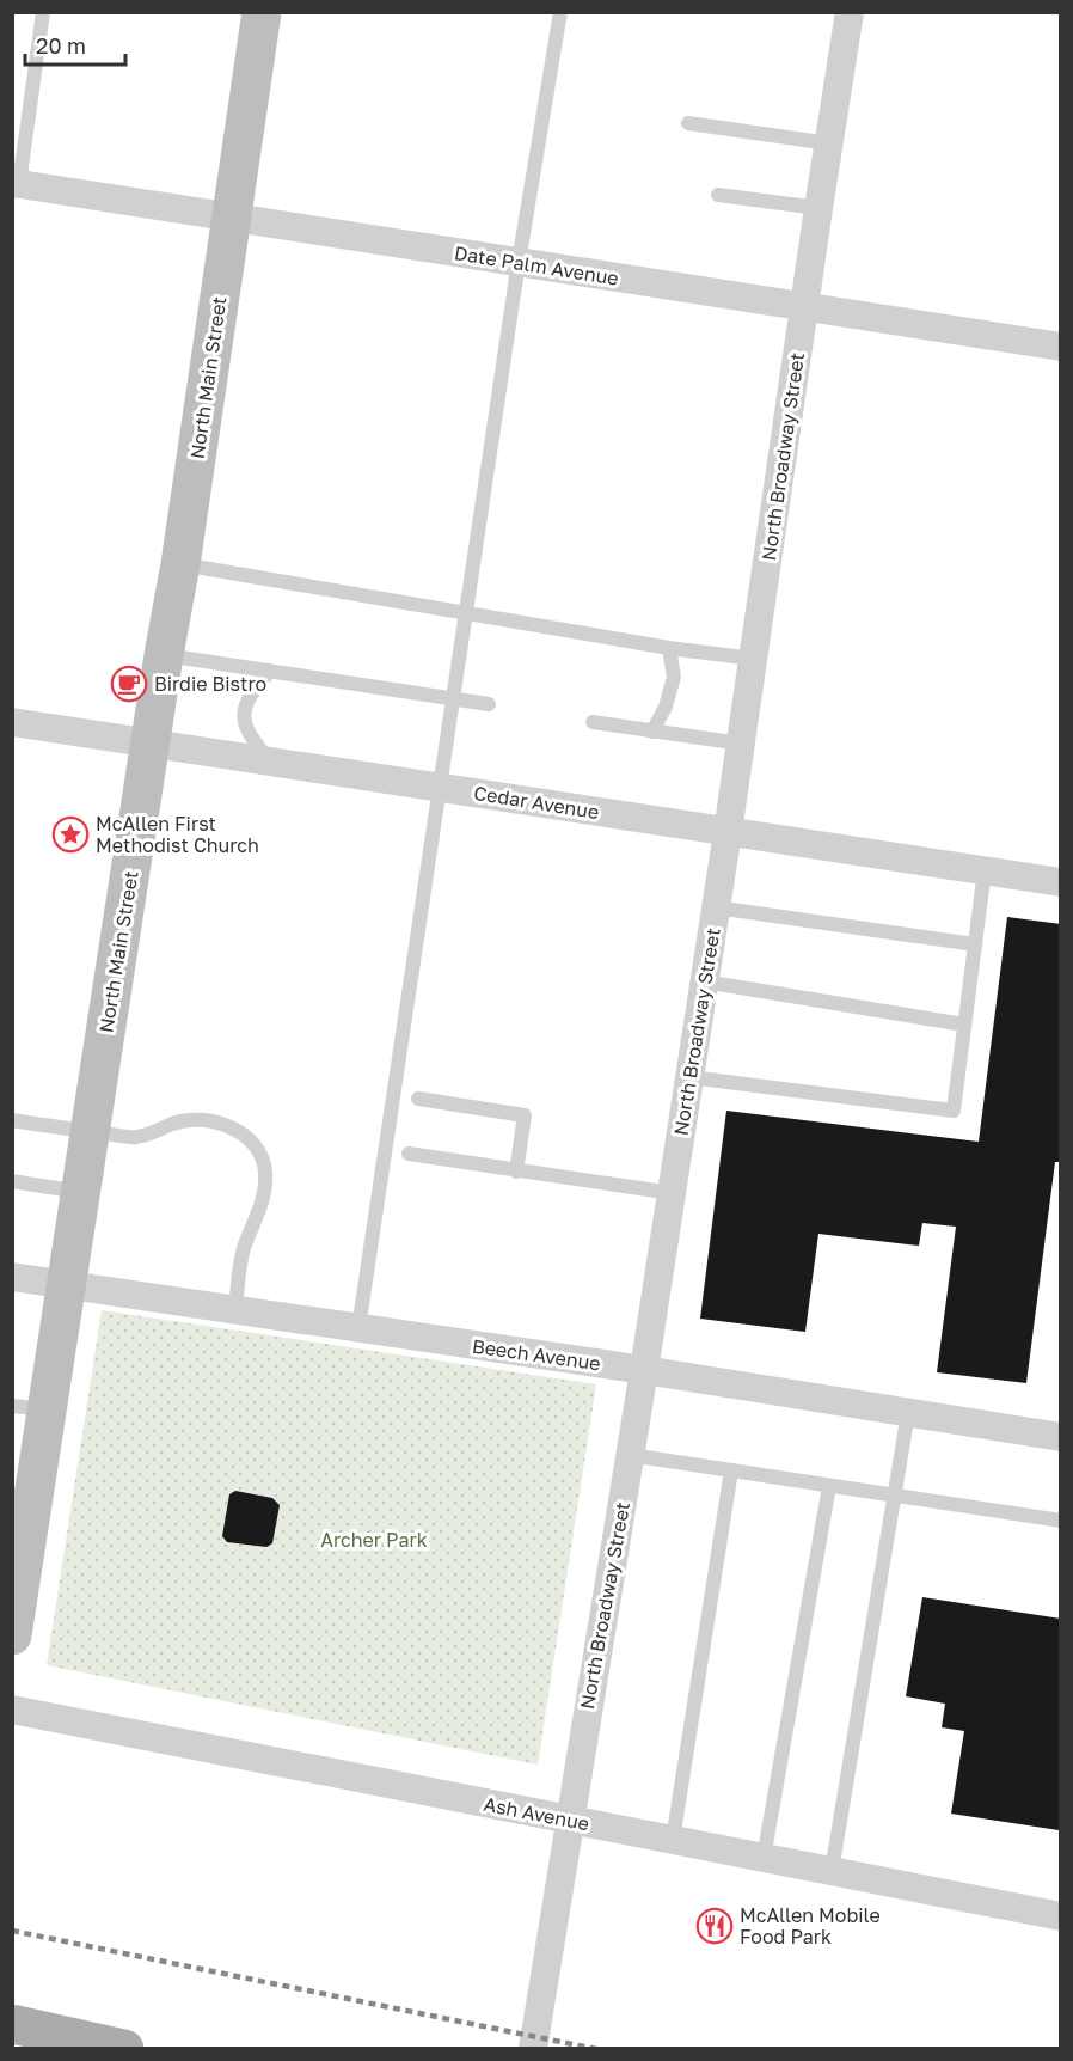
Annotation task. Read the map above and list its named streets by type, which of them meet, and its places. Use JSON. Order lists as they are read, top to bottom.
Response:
{
  "streets": {
    "street": [
      "Date Palm Avenue",
      "North Main Street",
      "North Broadway Street",
      "Cedar Avenue",
      "Beech Avenue",
      "Ash Avenue"
    ]
  },
  "crossings": [
    ["Date Palm Avenue", "North Main Street"],
    ["Date Palm Avenue", "North Broadway Street"],
    ["North Main Street", "Cedar Avenue"],
    ["North Main Street", "Beech Avenue"],
    ["North Broadway Street", "Cedar Avenue"],
    ["North Broadway Street", "Beech Avenue"],
    ["North Broadway Street", "Ash Avenue"]
  ],
  "parks": ["Archer Park"],
  "places": {
    "cafe": ["Birdie Bistro"],
    "place": ["McAllen First Methodist Church"],
    "restaurant": ["McAllen Mobile Food Park"]
  },
  "scale_bar": "20 m"
}
